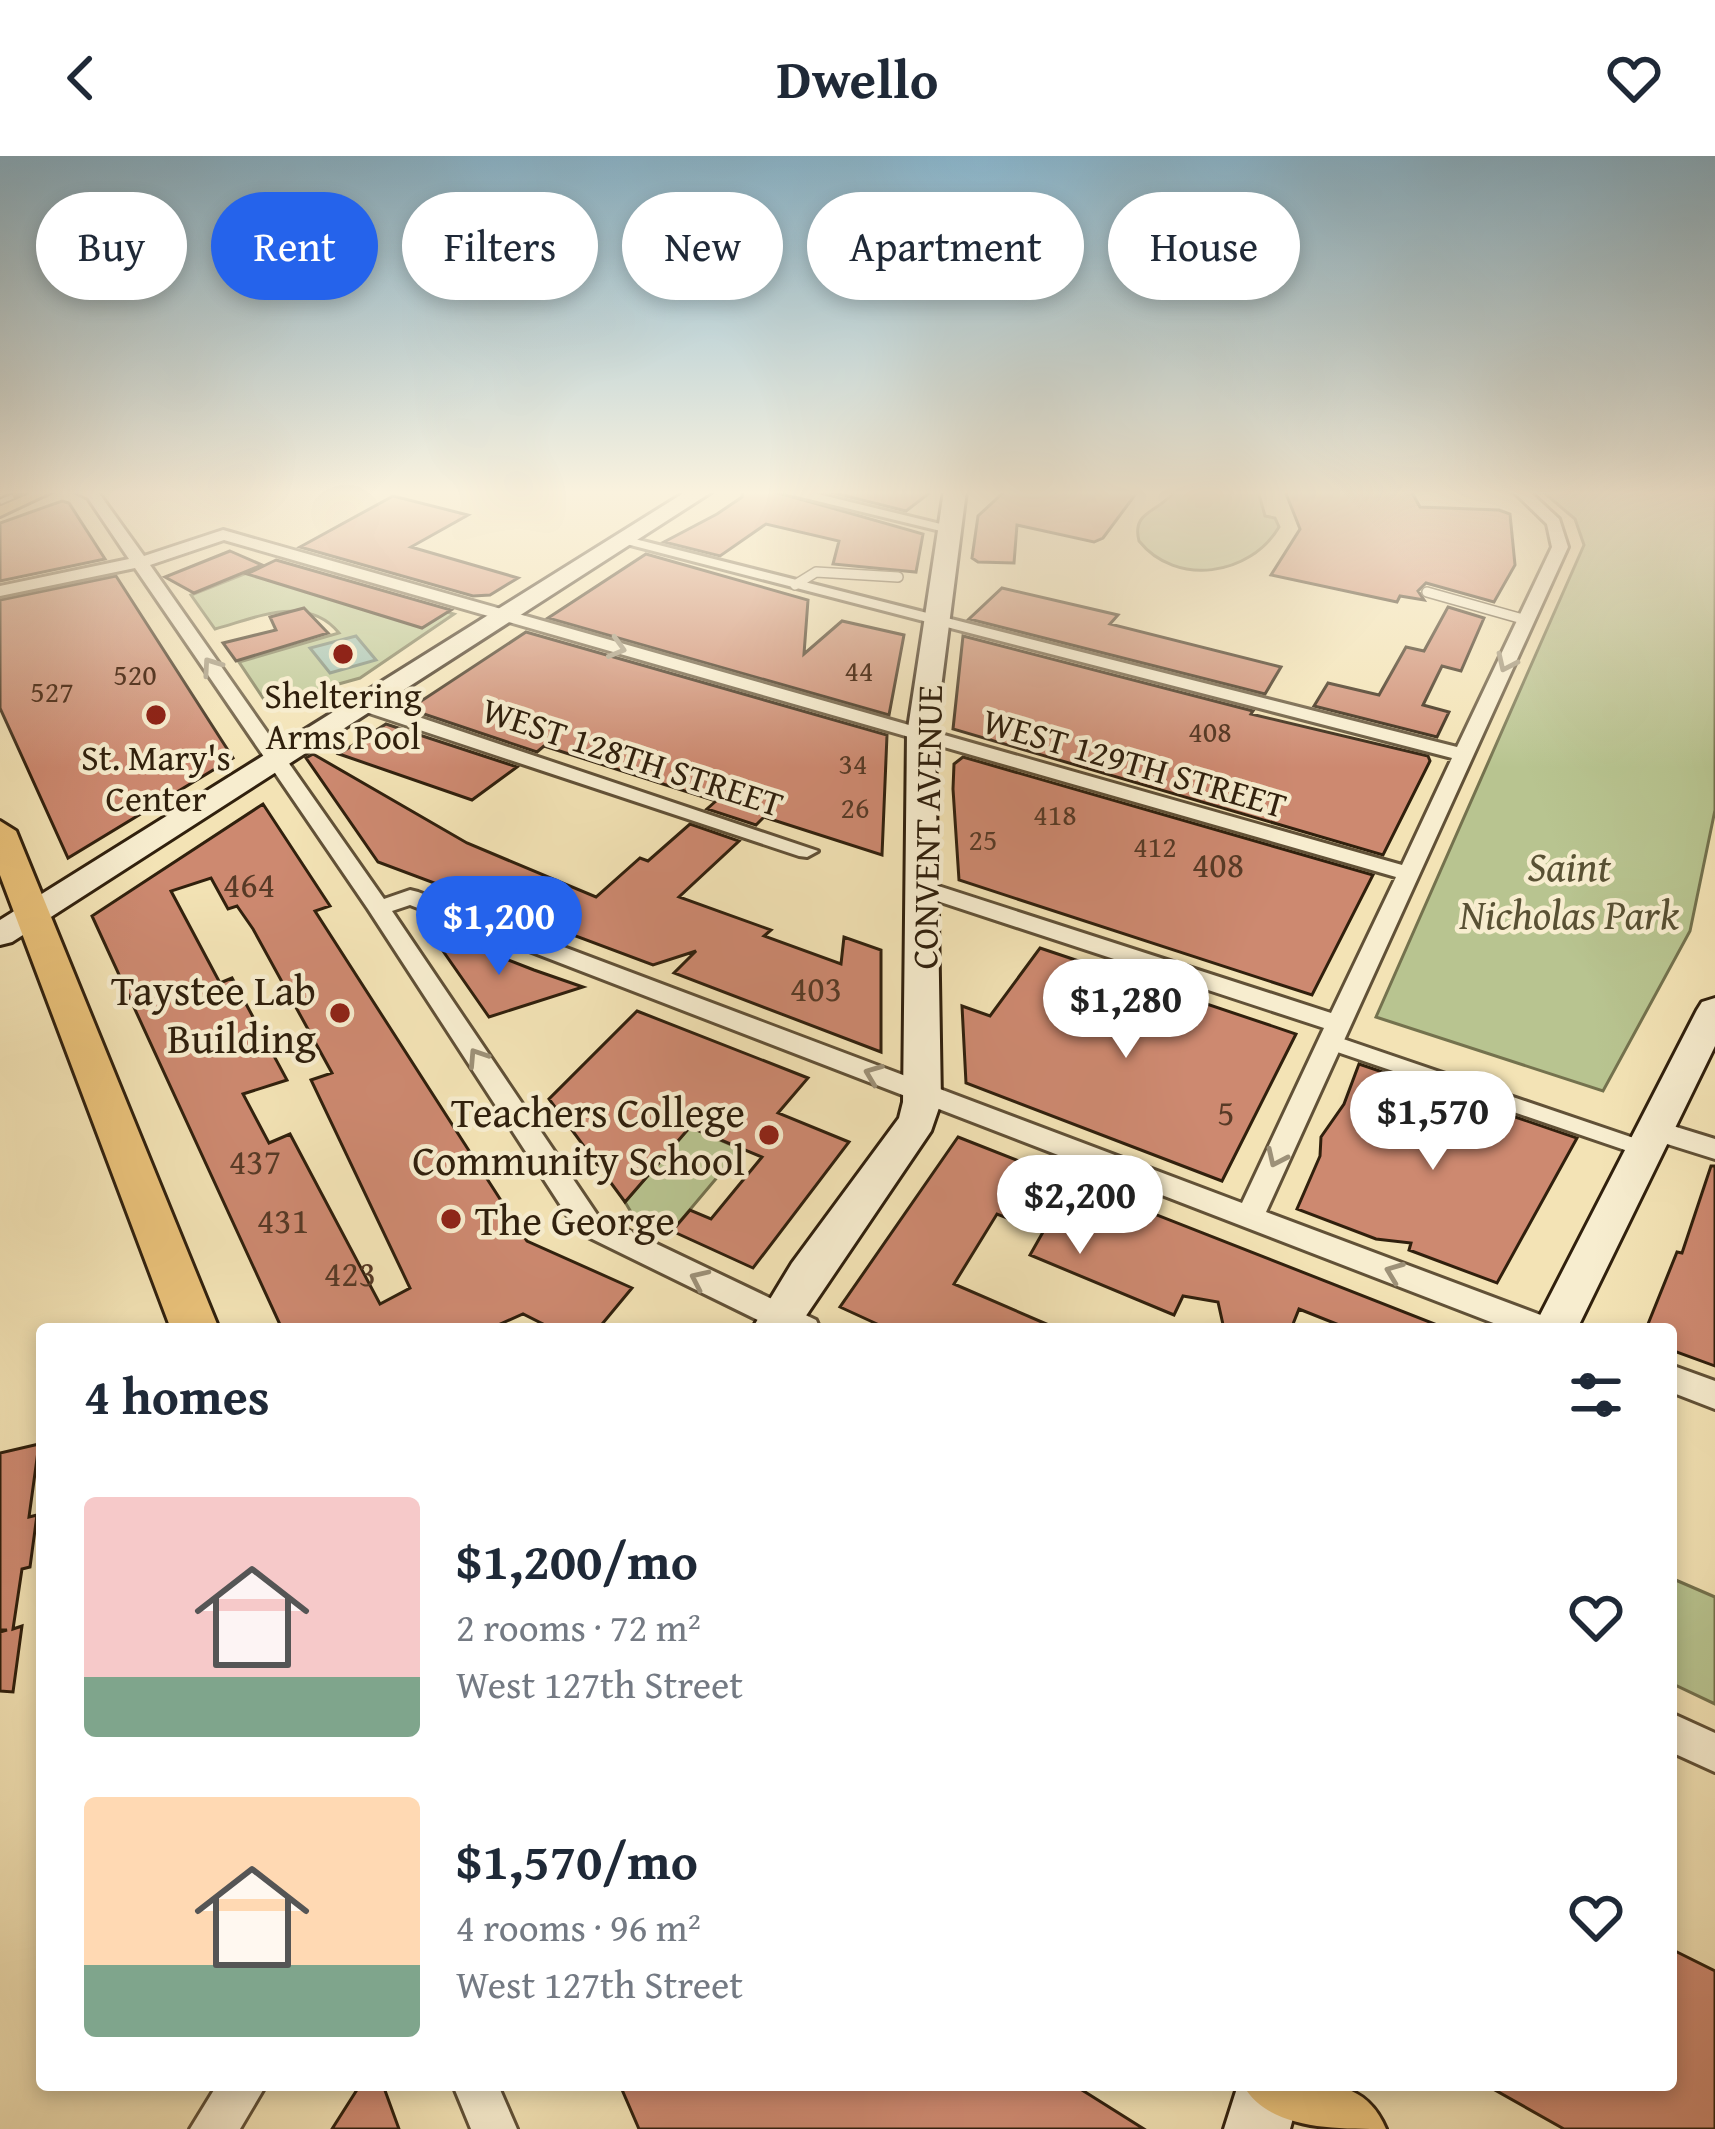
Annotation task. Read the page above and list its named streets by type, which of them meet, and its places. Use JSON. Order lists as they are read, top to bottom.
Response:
{
  "streets": {
    "main road": ["CONVENT AVENUE"],
    "street": ["WEST 128TH STREET", "WEST 129TH STREET"]
  },
  "crossings": [
    ["WEST 129TH STREET", "CONVENT AVENUE"]
  ],
  "parks": ["Saint Nicholas Park"],
  "places": [
    "Sheltering Arms Pool",
    "St. Mary's Center",
    "Taystee Lab Building",
    "Teachers College Community School",
    "The George"
  ],
  "house_numbers": [
    "44",
    "520",
    "527",
    "408",
    "34",
    "26",
    "418",
    "25",
    "412",
    "408",
    "464",
    "403",
    "5",
    "437",
    "431",
    "423"
  ],
  "page": {
    "header": "Dwello",
    "chip": [
      "Buy",
      "Rent",
      "Filters",
      "New",
      "Apartment",
      "House"
    ],
    "price": [
      "$1,200",
      "$1,280",
      "$1,570",
      "$2,200"
    ],
    "heading": "4 homes",
    "list": [
      {
        "name": "$1,200/mo",
        "note": "2 rooms · 72 m² · West 127th Street"
      },
      {
        "name": "$1,570/mo",
        "note": "4 rooms · 96 m² · West 127th Street"
      }
    ]
  }
}
